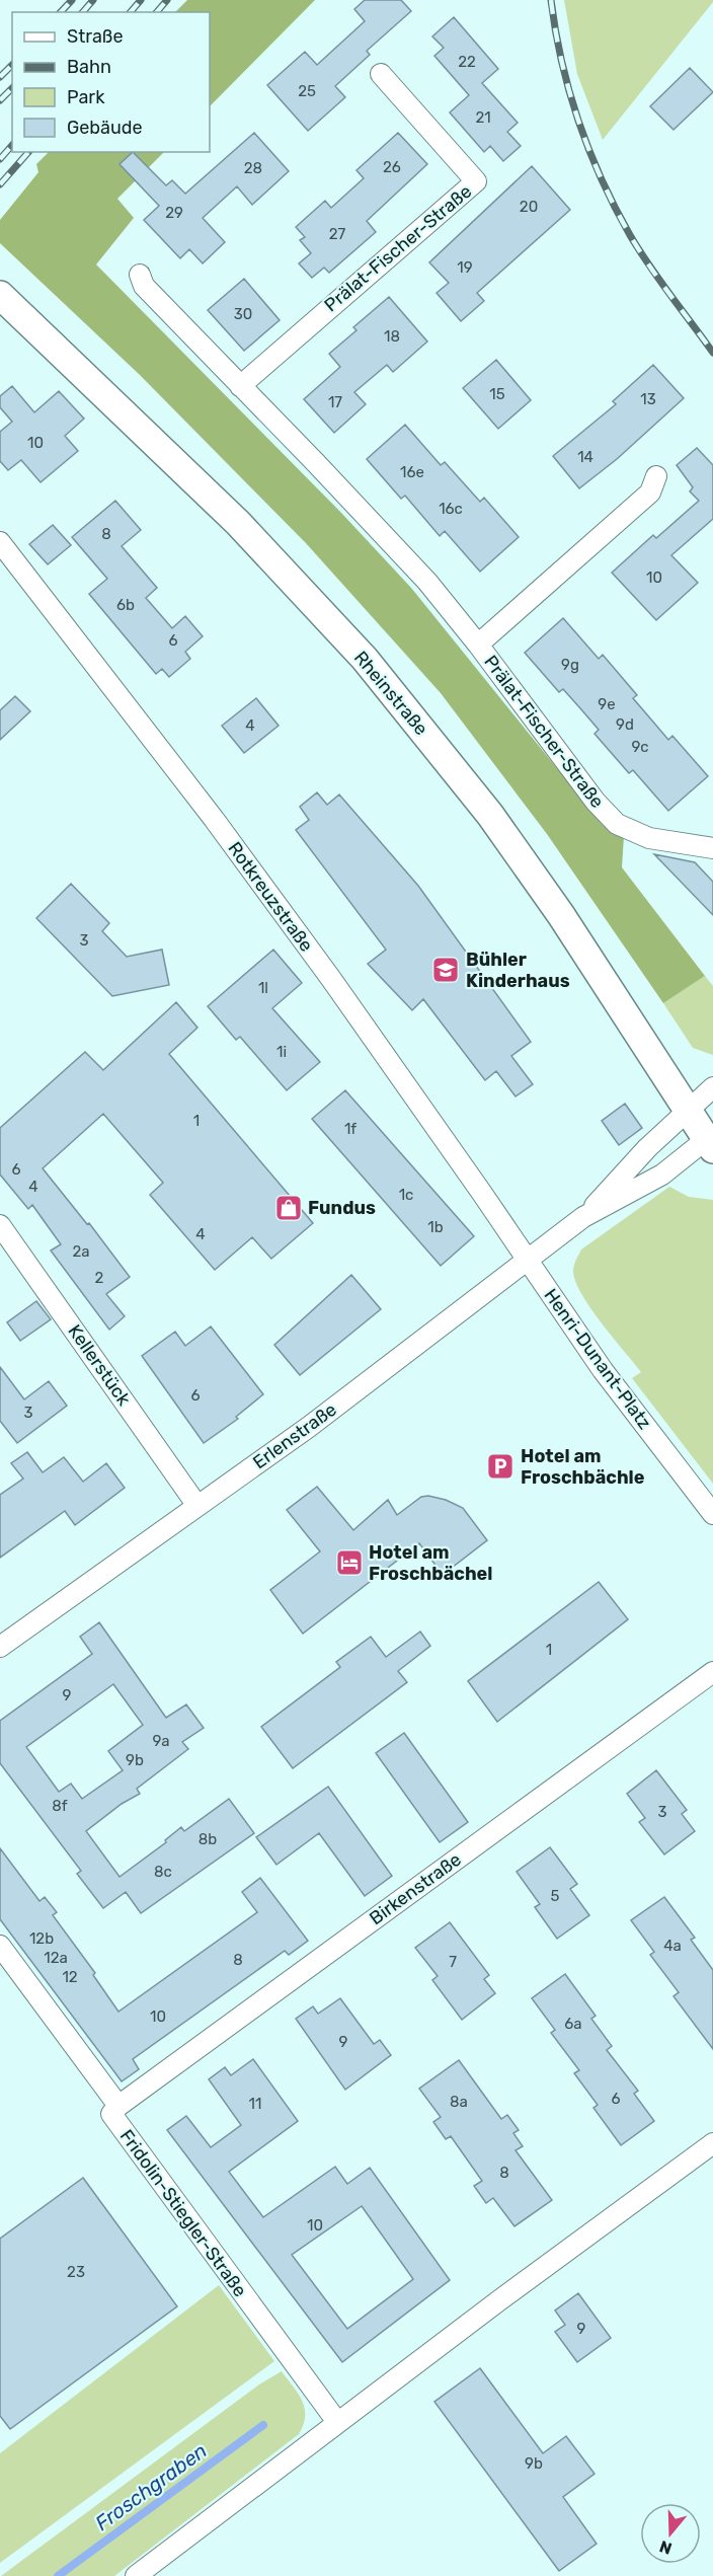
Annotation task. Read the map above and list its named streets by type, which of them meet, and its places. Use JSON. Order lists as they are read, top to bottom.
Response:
{
  "streets": {
    "street": [
      "Prälat-Fischer-Straße",
      "Rheinstraße",
      "Rotkreuzstraße",
      "Henri-Dunant-Platz",
      "Kellerstück",
      "Erlenstraße",
      "Birkenstraße",
      "Fridolin-Stiegler-Straße"
    ]
  },
  "crossings": [
    ["Rheinstraße", "Erlenstraße"],
    ["Rotkreuzstraße", "Henri-Dunant-Platz"],
    ["Rotkreuzstraße", "Erlenstraße"],
    ["Henri-Dunant-Platz", "Erlenstraße"],
    ["Kellerstück", "Erlenstraße"],
    ["Birkenstraße", "Fridolin-Stiegler-Straße"]
  ],
  "water": ["Froschgraben"],
  "places": {
    "school or university": ["Bühler Kinderhaus"],
    "shop": ["Fundus"],
    "parking": ["Hotel am Froschbächle"],
    "hotel": ["Hotel am Froschbächel"]
  },
  "house_numbers": [
    "22",
    "25",
    "21",
    "26",
    "28",
    "20",
    "29",
    "27",
    "19",
    "30",
    "18",
    "15",
    "13",
    "17",
    "10",
    "14",
    "16e",
    "16c",
    "8",
    "10",
    "6b",
    "6",
    "9g",
    "9e",
    "9d",
    "4",
    "9c",
    "3",
    "1l",
    "1i",
    "1",
    "1f",
    "6",
    "4",
    "1c",
    "1b",
    "4",
    "2a",
    "2",
    "6",
    "3",
    "1",
    "9",
    "9a",
    "9b",
    "8f",
    "3",
    "8b",
    "8c",
    "5",
    "12b",
    "4a",
    "12a",
    "8",
    "7",
    "12",
    "10",
    "6a",
    "9",
    "6",
    "8a",
    "11",
    "8",
    "10",
    "23",
    "9",
    "9b"
  ],
  "legend": [
    "Straße",
    "Bahn",
    "Park",
    "Gebäude"
  ],
  "north": "bottom"
}
